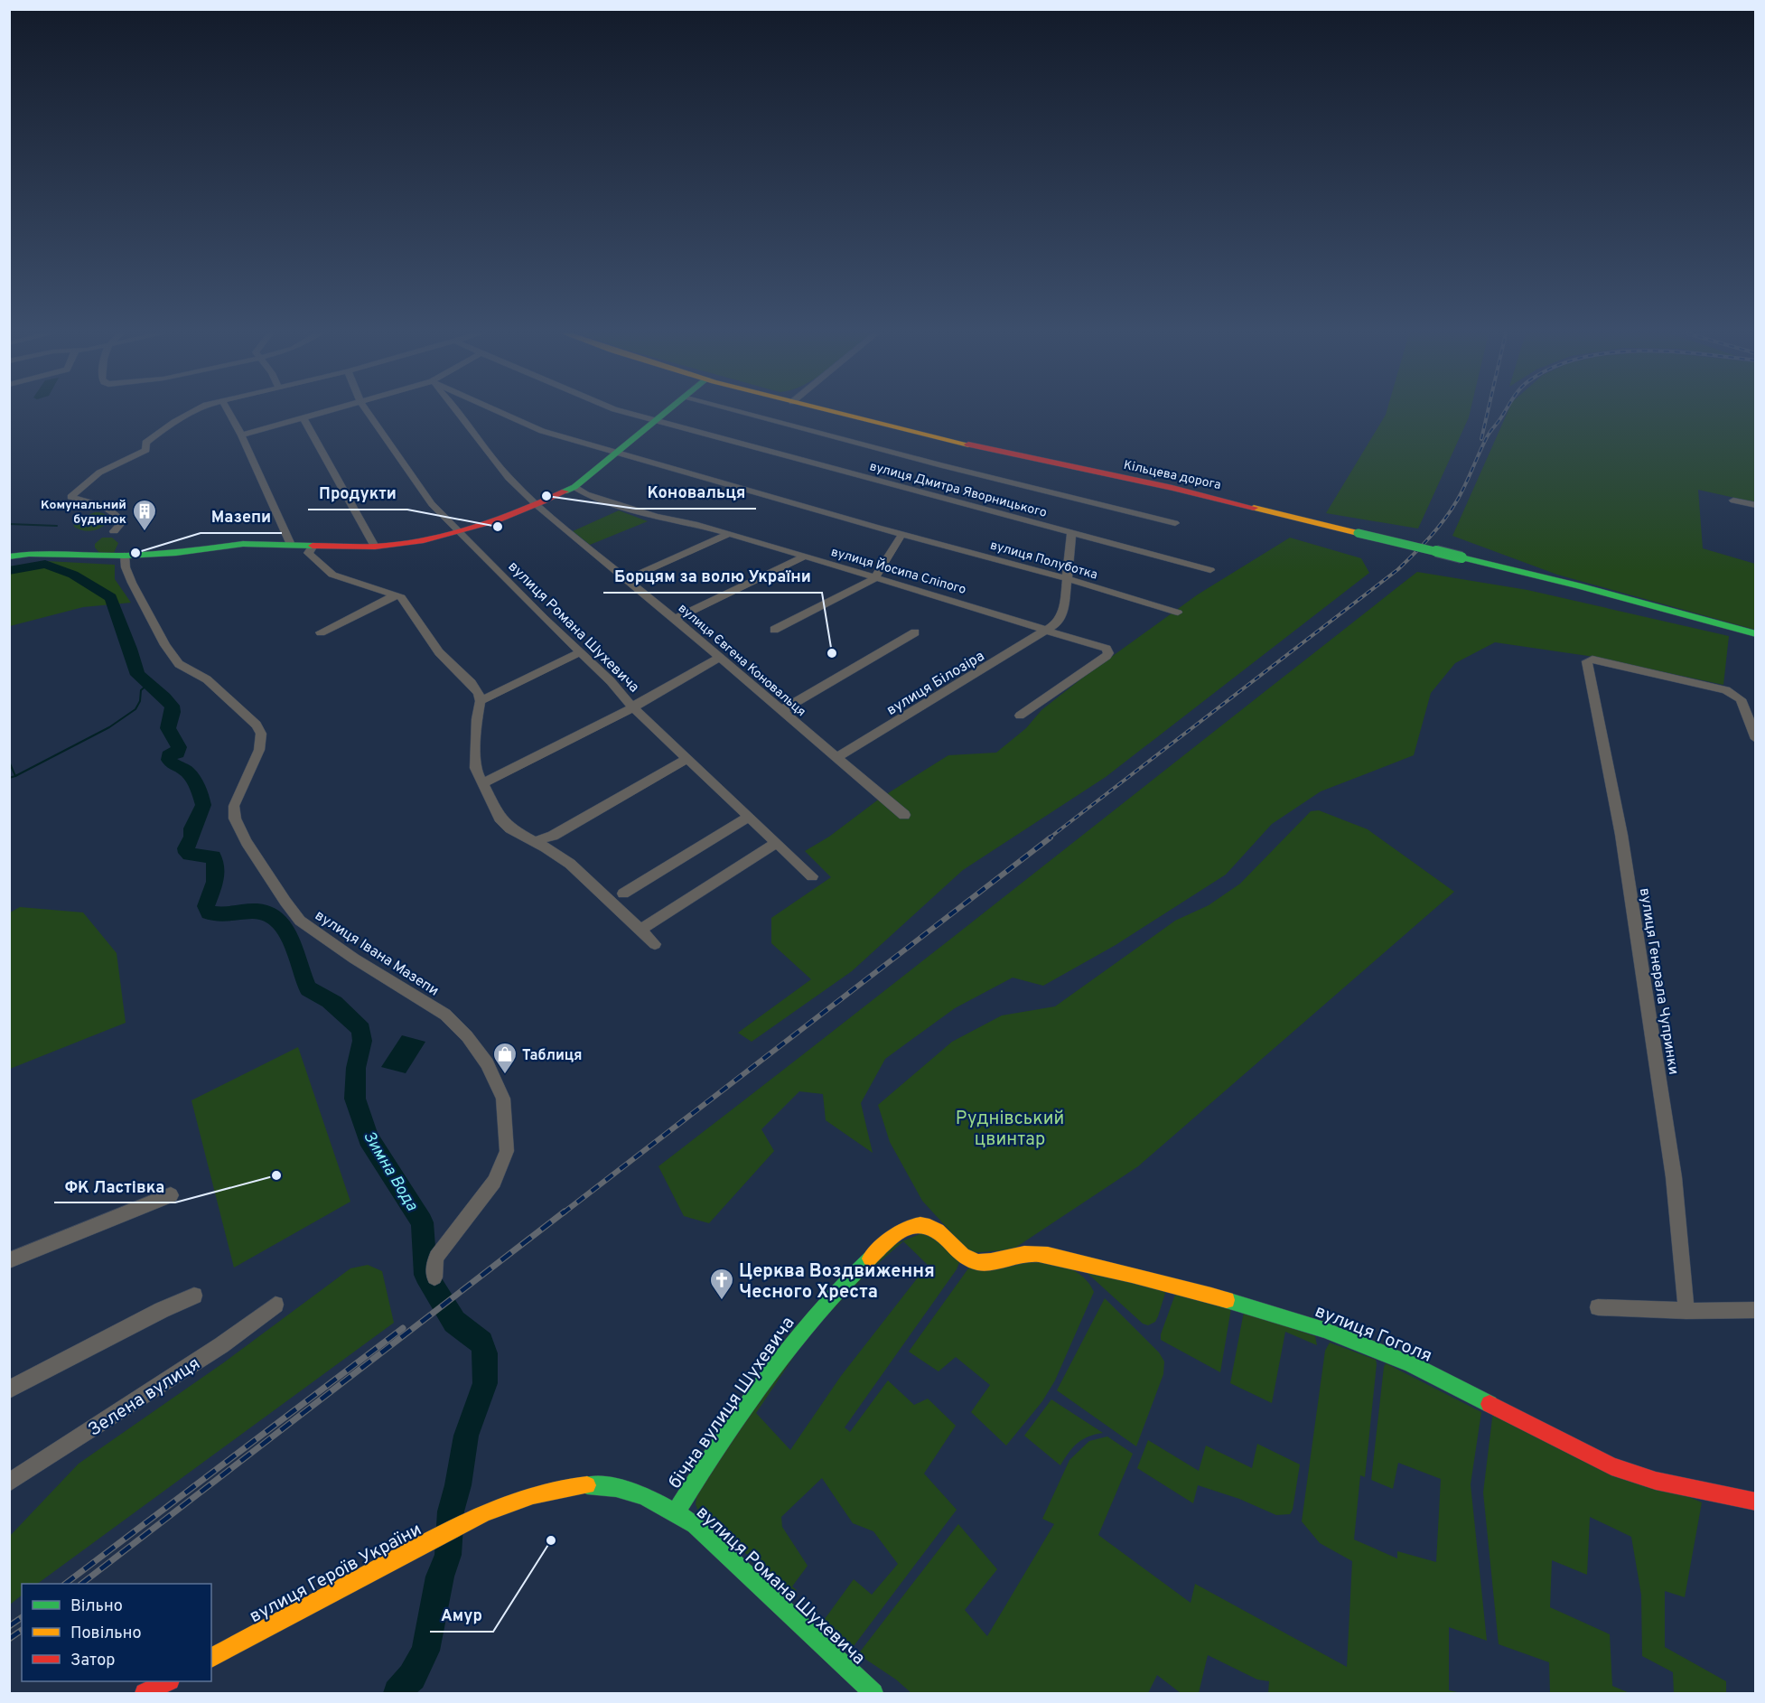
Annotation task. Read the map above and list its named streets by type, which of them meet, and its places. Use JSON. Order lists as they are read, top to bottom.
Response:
{
  "streets": {
    "main road": [
      "Кільцева дорога",
      "вулиця Романа Шухевича",
      "вулиця Гоголя",
      "бічна вулиця Шухевича",
      "вулиця Героїв України"
    ],
    "street": [
      "вулиця Дмитра Яворницького",
      "вулиця Полуботка",
      "вулиця Йосипа Сліпого",
      "вулиця Євгена Коновальця",
      "вулиця Білозіра",
      "вулиця Івана Мазепи",
      "вулиця Генерала Чупринки",
      "Зелена вулиця"
    ]
  },
  "crossings": [
    ["вулиця Йосипа Сліпого", "вулиця Білозіра"],
    ["вулиця Романа Шухевича", "бічна вулиця Шухевича"],
    ["вулиця Романа Шухевича", "вулиця Героїв України"],
    ["вулиця Євгена Коновальця", "вулиця Білозіра"],
    ["вулиця Гоголя", "бічна вулиця Шухевича"]
  ],
  "water": ["Зимна Вода"],
  "parks": ["Руднівський цвинтар"],
  "places": {
    "other": [
      "Коновальця",
      "Продукти",
      "Мазепи",
      "Борцям за волю України",
      "ФК Ластівка",
      "Амур"
    ],
    "building": ["Комунальний будинок"],
    "shop": ["Таблиця"],
    "church": ["Церква Воздвиження Чесного Хреста"]
  },
  "legend": ["Вільно", "Повільно", "Затор"]
}
